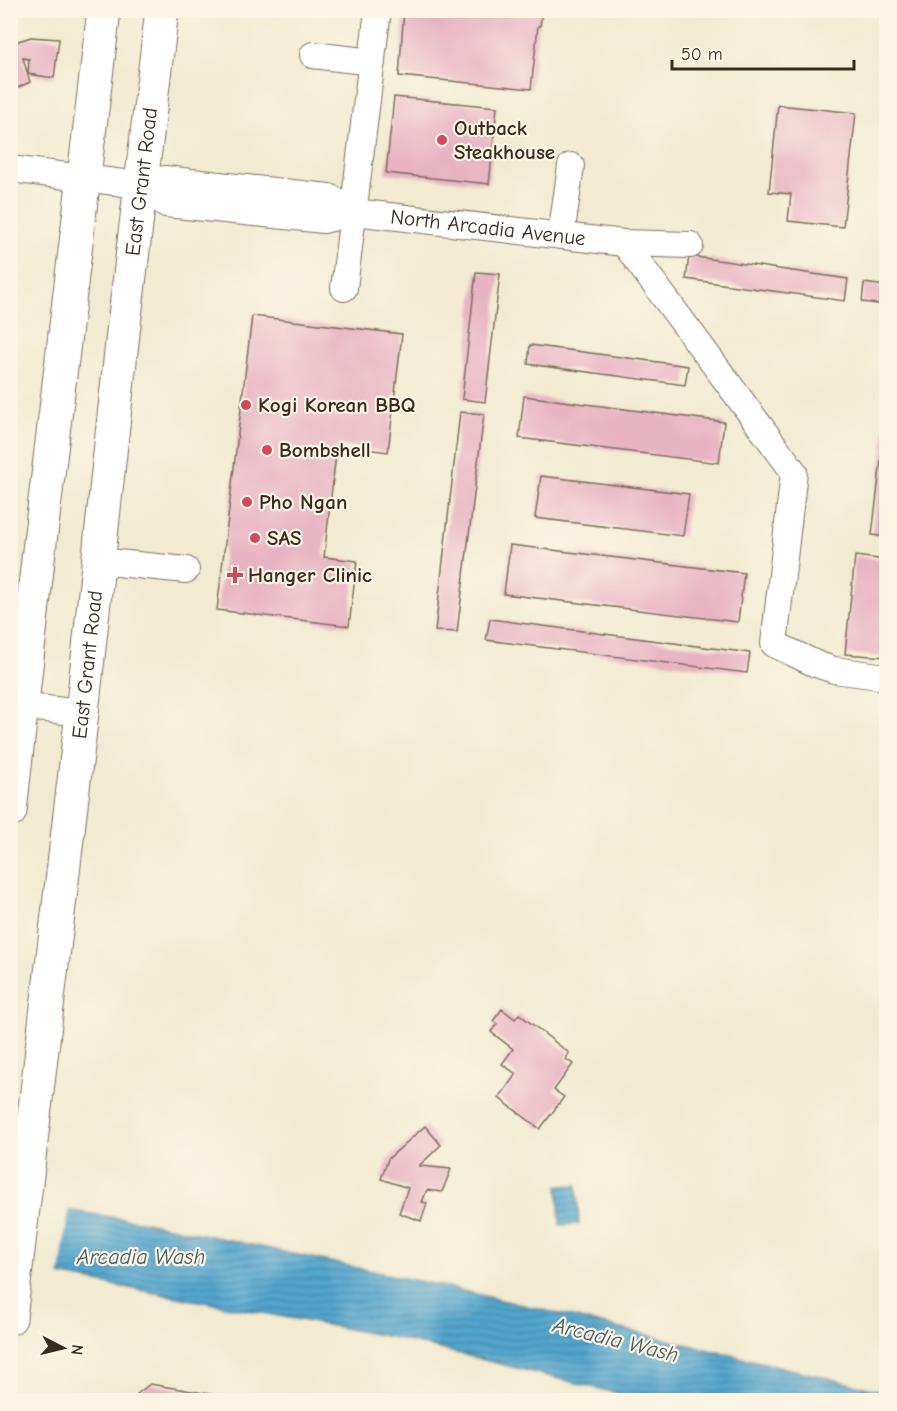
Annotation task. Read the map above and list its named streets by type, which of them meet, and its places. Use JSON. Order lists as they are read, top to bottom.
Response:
{
  "streets": {
    "main road": ["East Grant Road"],
    "street": ["North Arcadia Avenue"]
  },
  "crossings": [
    ["East Grant Road", "North Arcadia Avenue"]
  ],
  "water": ["Arcadia Wash"],
  "places": {
    "other": [
      "Outback Steakhouse",
      "Kogi Korean BBQ",
      "Bombshell",
      "Pho Ngan",
      "SAS"
    ],
    "health": ["Hanger Clinic"]
  },
  "scale_bar": "50 m",
  "north": "right"
}
